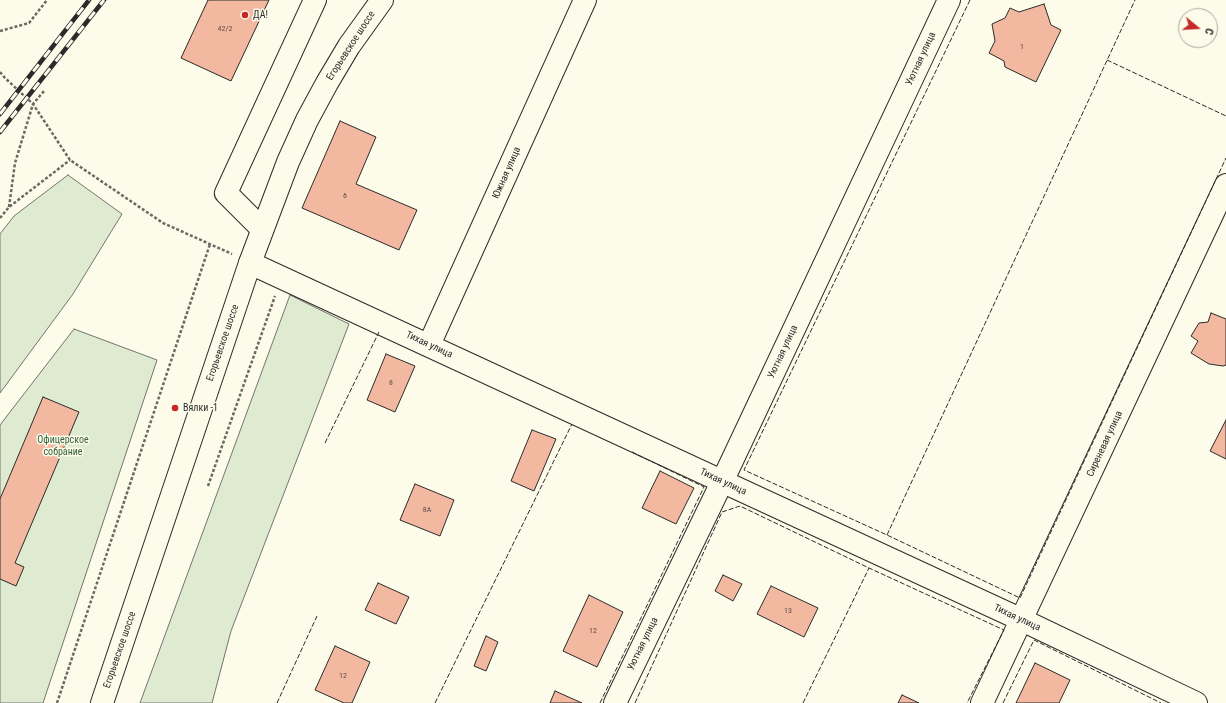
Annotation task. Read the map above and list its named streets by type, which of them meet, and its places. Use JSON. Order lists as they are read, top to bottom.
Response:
{
  "streets": {
    "street": [
      "Егорьевское шоссе",
      "Уютная улица",
      "Южная улица",
      "Тихая улица",
      "Сиреневая улица"
    ]
  },
  "crossings": [
    ["Егорьевское шоссе", "Тихая улица"],
    ["Уютная улица", "Тихая улица"],
    ["Южная улица", "Тихая улица"],
    ["Тихая улица", "Сиреневая улица"]
  ],
  "parks": ["Офицерское собрание"],
  "places": ["ДА!", "Вялки -1"],
  "house_numbers": [
    "42/2",
    "1",
    "6",
    "8",
    "8А",
    "13",
    "12",
    "12"
  ],
  "north": "right"
}
